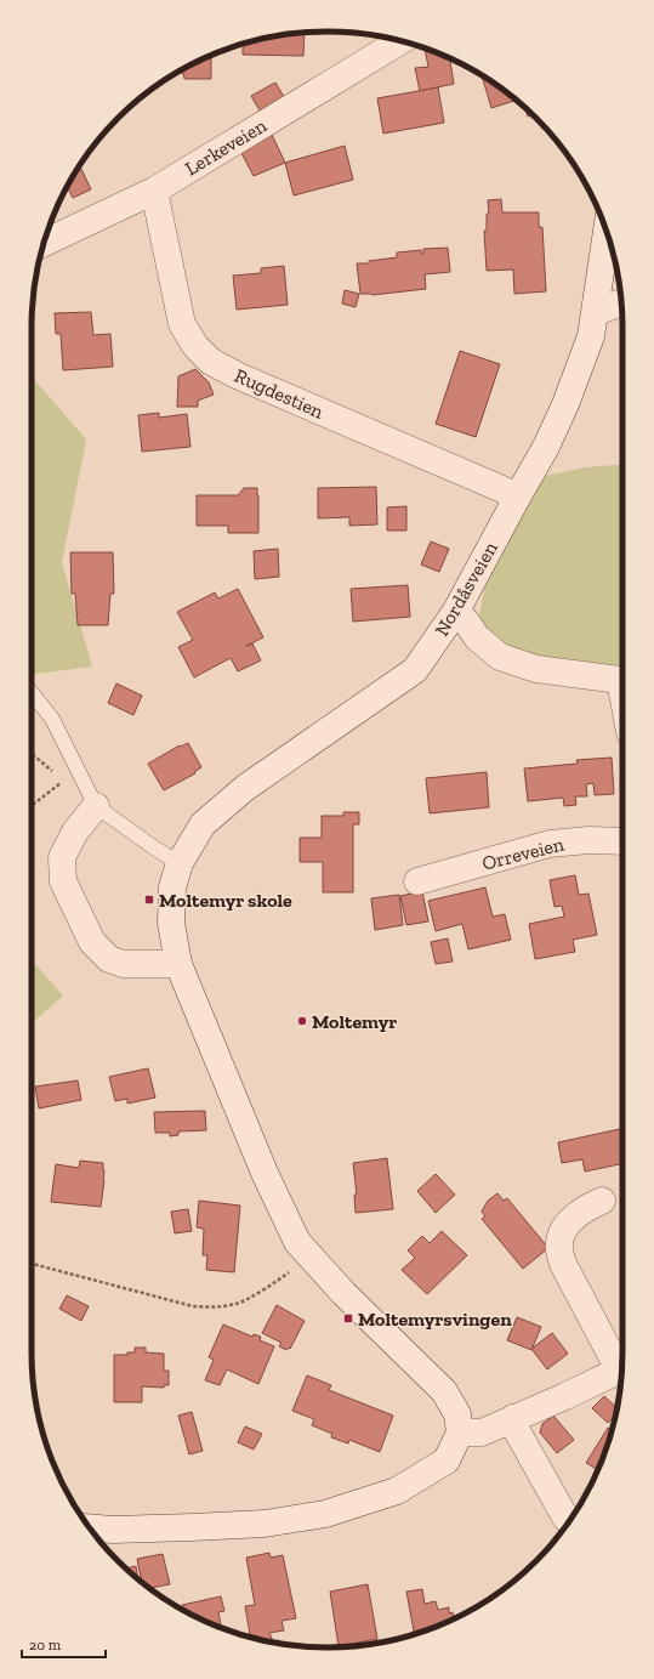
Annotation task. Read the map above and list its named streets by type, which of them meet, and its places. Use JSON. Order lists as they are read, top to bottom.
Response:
{
  "streets": {
    "street": [
      "Lerkeveien",
      "Rugdestien",
      "Nordåsveien",
      "Orreveien"
    ]
  },
  "crossings": [
    ["Lerkeveien", "Rugdestien"],
    ["Rugdestien", "Nordåsveien"]
  ],
  "places": {
    "transit": ["Moltemyr skole", "Moltemyrsvingen"],
    "other": ["Moltemyr"]
  },
  "scale_bar": "20 m"
}
